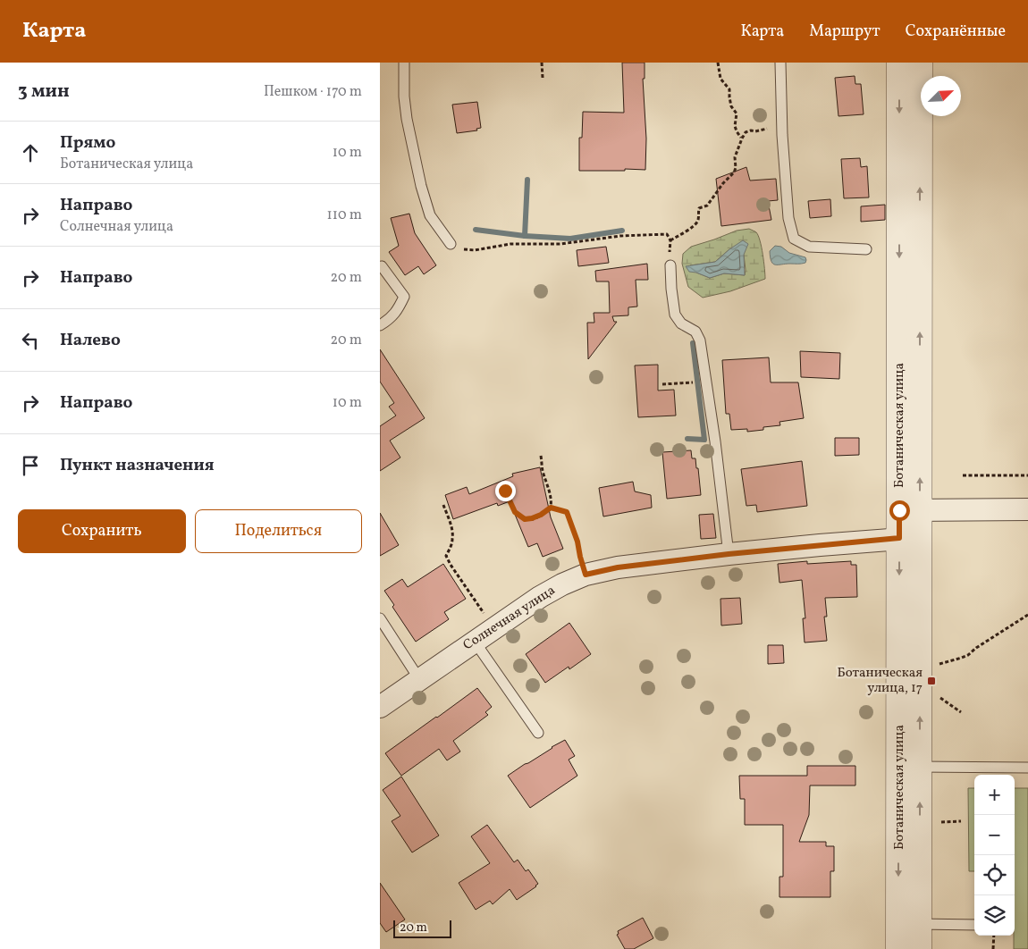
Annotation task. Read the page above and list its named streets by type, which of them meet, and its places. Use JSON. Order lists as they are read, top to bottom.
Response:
{
  "streets": {
    "street": ["Ботаническая улица", "Солнечная улица"]
  },
  "crossings": [
    ["Ботаническая улица", "Солнечная улица"]
  ],
  "places": {
    "transit": ["Ботаническая улица, 17"]
  },
  "scale_bar": "20 m",
  "north": "top right",
  "page": {
    "header": "Карта",
    "nav": ["Карта", "Маршрут", "Сохранённые"],
    "heading": ["3 мин", "Пешком · 170 m"],
    "list": [
      ["Прямо", "Ботаническая улица", "10 m"],
      ["Направо", "Солнечная улица", "110 m"],
      ["Направо", "20 m"],
      ["Налево", "20 m"],
      ["Направо", "10 m"],
      "Пункт назначения"
    ],
    "buttons": ["Сохранить", "Поделиться"],
    "map_buttons": ["+", "−"],
    "scale": "20 m"
  }
}
